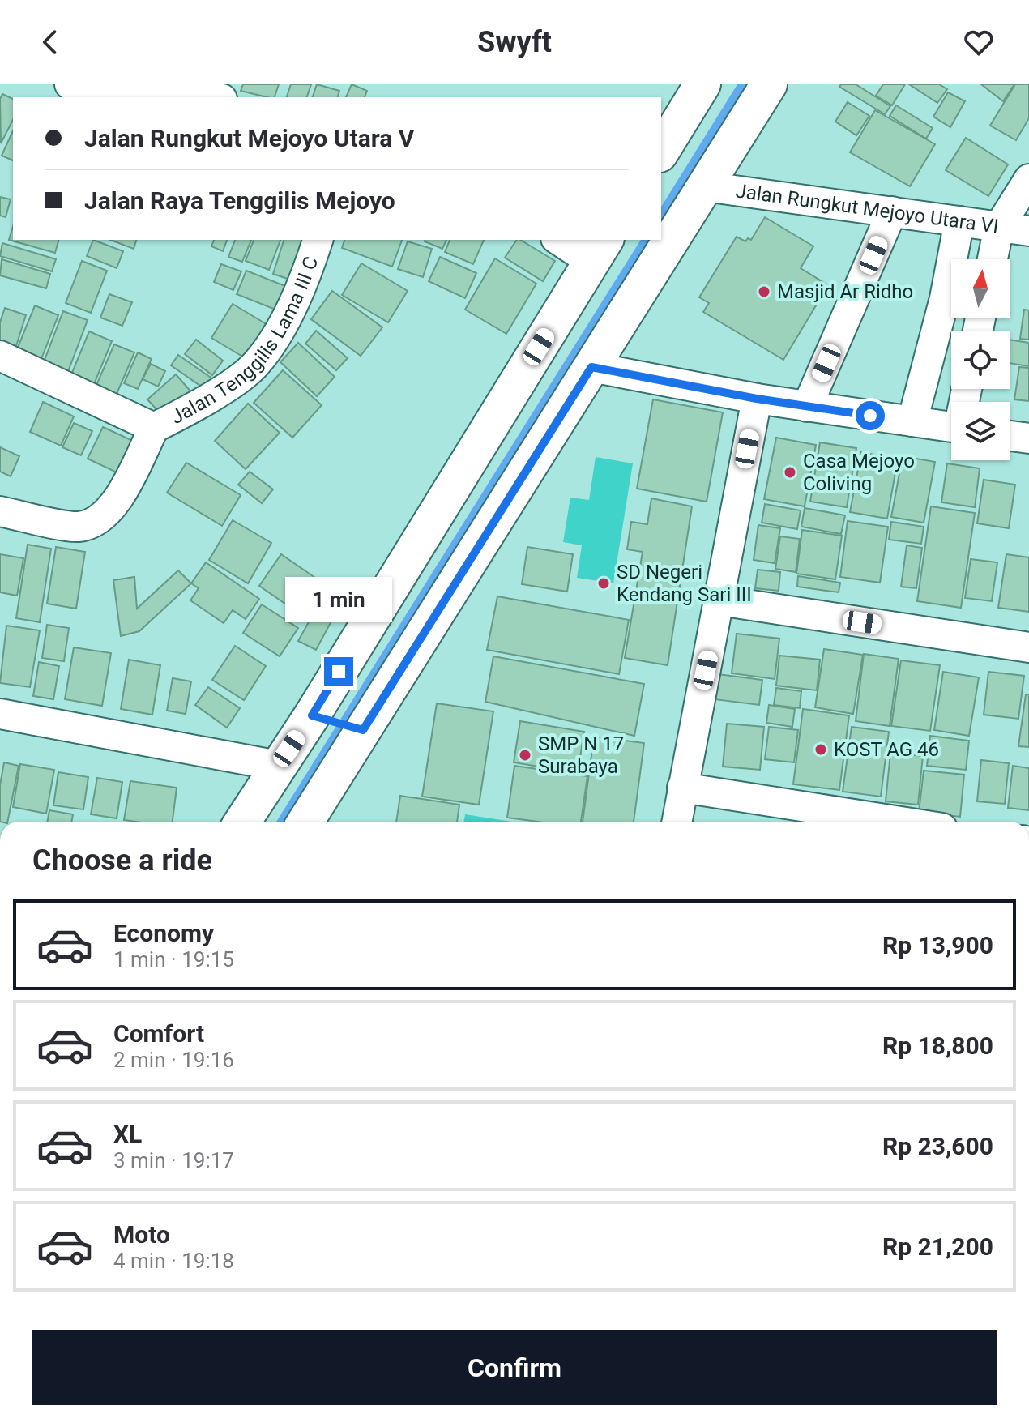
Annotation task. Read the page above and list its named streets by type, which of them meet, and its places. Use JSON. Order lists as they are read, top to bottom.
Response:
{
  "streets": {
    "street": ["Jalan Rungkut Mejoyo Utara VI", "Jalan Tenggilis Lama III C"]
  },
  "places": [
    "Masjid Ar Ridho",
    "Casa Mejoyo Coliving",
    "SD Negeri Kendang Sari III",
    "KOST AG 46",
    "SMP N 17 Surabaya"
  ],
  "north": "top",
  "page": {
    "header": "Swyft",
    "banner": ["Jalan Rungkut Mejoyo Utara V", "Jalan Raya Tenggilis Mejoyo"],
    "bubble": "1 min",
    "heading": "Choose a ride",
    "list": [
      {
        "name": "Economy",
        "note": "1 min · 19:15",
        "value": "Rp 13,900"
      },
      {
        "name": "Comfort",
        "note": "2 min · 19:16",
        "value": "Rp 18,800"
      },
      {
        "name": "XL",
        "note": "3 min · 19:17",
        "value": "Rp 23,600"
      },
      {
        "name": "Moto",
        "note": "4 min · 19:18",
        "value": "Rp 21,200"
      }
    ],
    "buttons": "Confirm"
  }
}
